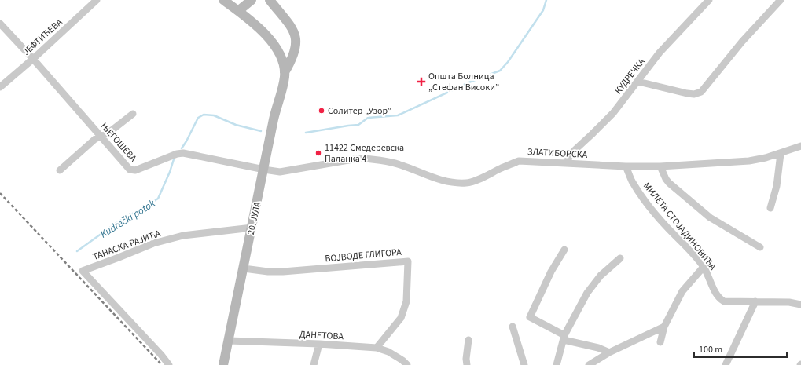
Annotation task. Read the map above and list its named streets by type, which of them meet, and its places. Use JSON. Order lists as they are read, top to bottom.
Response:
{
  "streets": {
    "main road": ["20. ЈУЛА"],
    "street": [
      "ЈЕФТИЋЕВА",
      "КУДРЕЧКА",
      "ЊЕГОШЕВА",
      "ЗЛАТИБОРСКА",
      "МИЛЕТА СТОЈАДИНОВИЋА",
      "ТАНАСКА РАЈИЋА",
      "ВОЈВОДЕ ГЛИГОРА",
      "ДАНЕТОВА"
    ]
  },
  "crossings": [
    ["ЈЕФТИЋЕВА", "ЊЕГОШЕВА"],
    ["КУДРЕЧКА", "ЗЛАТИБОРСКА"],
    ["ЊЕГОШЕВА", "ЗЛАТИБОРСКА"],
    ["ЊЕГОШЕВА", "20. ЈУЛА"],
    ["ЗЛАТИБОРСКА", "20. ЈУЛА"],
    ["ЗЛАТИБОРСКА", "МИЛЕТА СТОЈАДИНОВИЋА"],
    ["20. ЈУЛА", "ТАНАСКА РАЈИЋА"],
    ["20. ЈУЛА", "ВОЈВОДЕ ГЛИГОРА"],
    ["20. ЈУЛА", "ДАНЕТОВА"],
    ["ВОЈВОДЕ ГЛИГОРА", "ДАНЕТОВА"]
  ],
  "water": ["Kudrečki potok"],
  "places": {
    "health": ["Општа Болница „Стефан Високи”"],
    "other": ["Солитер „Узор”", "11422 Смедеревска Паланка 4"]
  },
  "scale_bar": "100 m"
}
